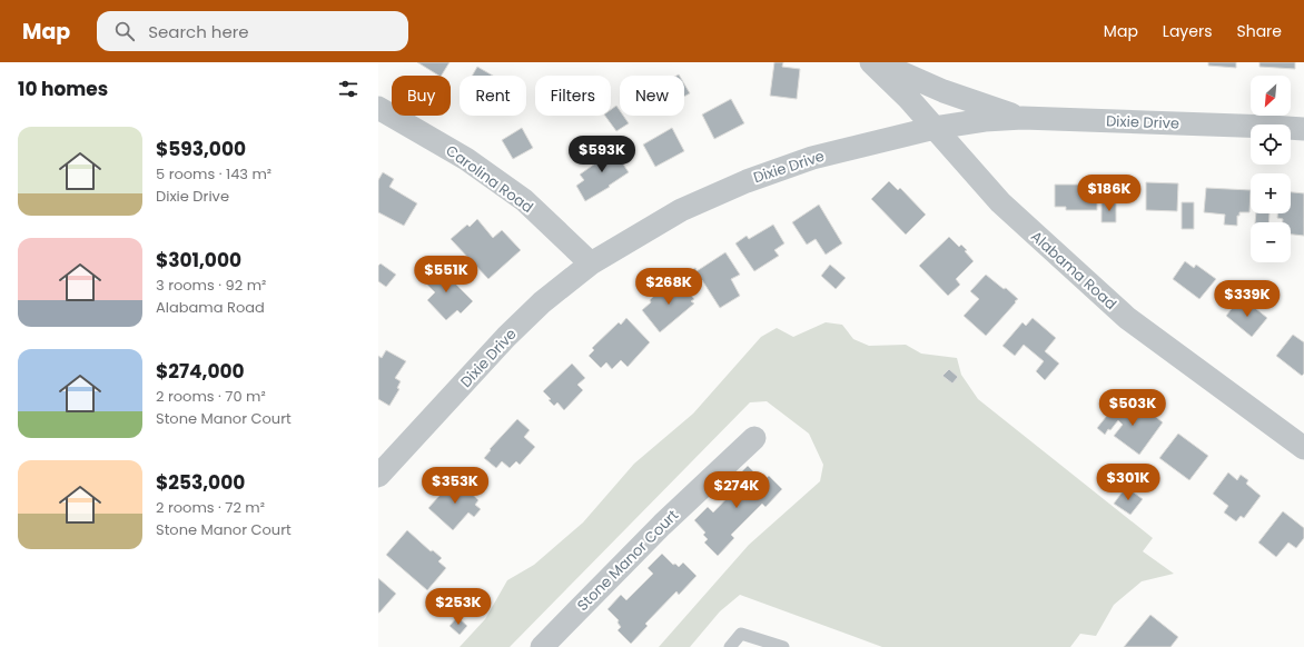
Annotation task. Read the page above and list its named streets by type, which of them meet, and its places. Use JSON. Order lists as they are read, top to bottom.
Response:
{
  "streets": {
    "street": [
      "Dixie Drive",
      "Carolina Road",
      "Alabama Road",
      "Stone Manor Court"
    ]
  },
  "crossings": [
    ["Dixie Drive", "Carolina Road"],
    ["Dixie Drive", "Alabama Road"]
  ],
  "north": "bottom left",
  "page": {
    "header": "Map",
    "search": "Search here",
    "nav": ["Map", "Layers", "Share"],
    "heading": "10 homes",
    "map_buttons": ["+", "−"],
    "chip": [
      "Buy",
      "Rent",
      "Filters",
      "New"
    ],
    "list": [
      {
        "name": "$593,000",
        "note": "5 rooms · 143 m² · Dixie Drive"
      },
      {
        "name": "$301,000",
        "note": "3 rooms · 92 m² · Alabama Road"
      },
      {
        "name": "$274,000",
        "note": "2 rooms · 70 m² · Stone Manor Court"
      },
      {
        "name": "$253,000",
        "note": "2 rooms · 72 m² · Stone Manor Court"
      }
    ],
    "price": [
      "$593K",
      "$186K",
      "$551K",
      "$268K",
      "$339K",
      "$503K",
      "$301K",
      "$353K",
      "$274K",
      "$253K"
    ]
  }
}
